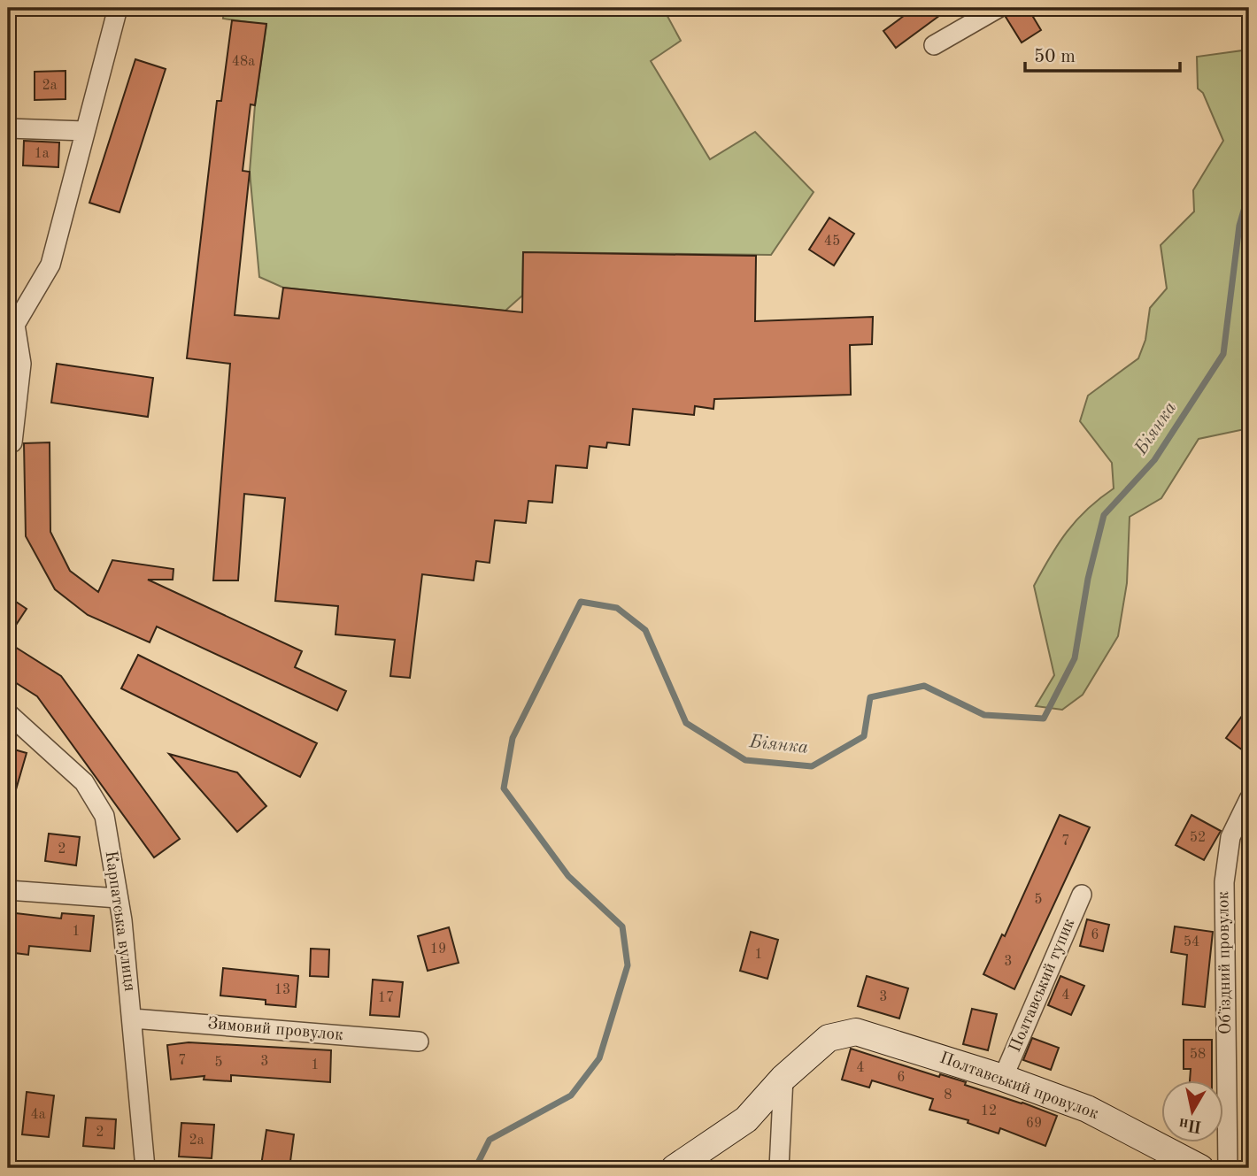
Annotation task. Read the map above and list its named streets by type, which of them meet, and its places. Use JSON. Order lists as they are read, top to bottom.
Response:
{
  "streets": {
    "street": [
      "Карпатська вулиця",
      "Обʼїздний провулок",
      "Полтавський тупик",
      "Зимовий провулок",
      "Полтавський провулок"
    ]
  },
  "crossings": [
    ["Карпатська вулиця", "Зимовий провулок"],
    ["Полтавський тупик", "Полтавський провулок"]
  ],
  "water": ["Біянка"],
  "house_numbers": [
    "48а",
    "2а",
    "1а",
    "45",
    "52",
    "7",
    "2",
    "5",
    "1",
    "6",
    "54",
    "19",
    "1",
    "3",
    "13",
    "4",
    "3",
    "17",
    "58",
    "7",
    "3",
    "5",
    "1",
    "4",
    "6",
    "8",
    "12",
    "4а",
    "69",
    "2",
    "2а"
  ],
  "scale_bar": "50 m",
  "north": "bottom"
}
